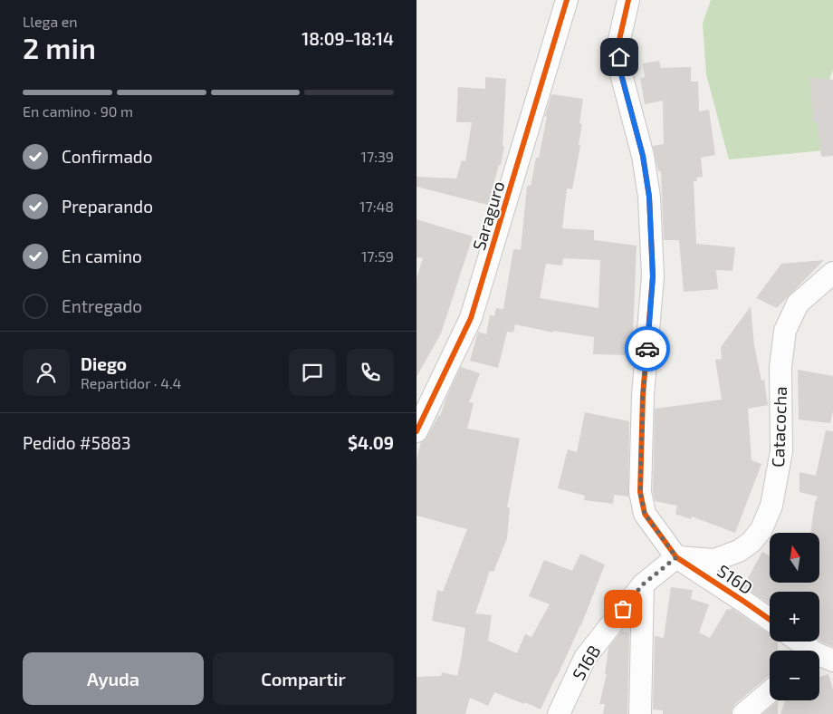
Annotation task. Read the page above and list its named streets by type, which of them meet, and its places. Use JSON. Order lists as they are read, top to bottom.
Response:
{
  "streets": {
    "street": [
      "Saraguro",
      "Catacocha",
      "S16D",
      "S16B"
    ]
  },
  "crossings": [
    ["Catacocha", "S16D"],
    ["Catacocha", "S16B"],
    ["S16D", "S16B"]
  ],
  "north": "top",
  "page": {
    "heading": ["2 min", "Llega en", "18:09–18:14"],
    "panel": [
      "Diego",
      "Repartidor · 4.4",
      "Pedido #5883",
      "$4.09"
    ],
    "bar": "En camino · 90 m",
    "list": [
      ["Confirmado", "17:39"],
      ["Preparando", "17:48"],
      ["En camino", "17:59"],
      "Entregado"
    ],
    "map_buttons": ["+", "−"],
    "buttons": ["Ayuda", "Compartir"]
  }
}
